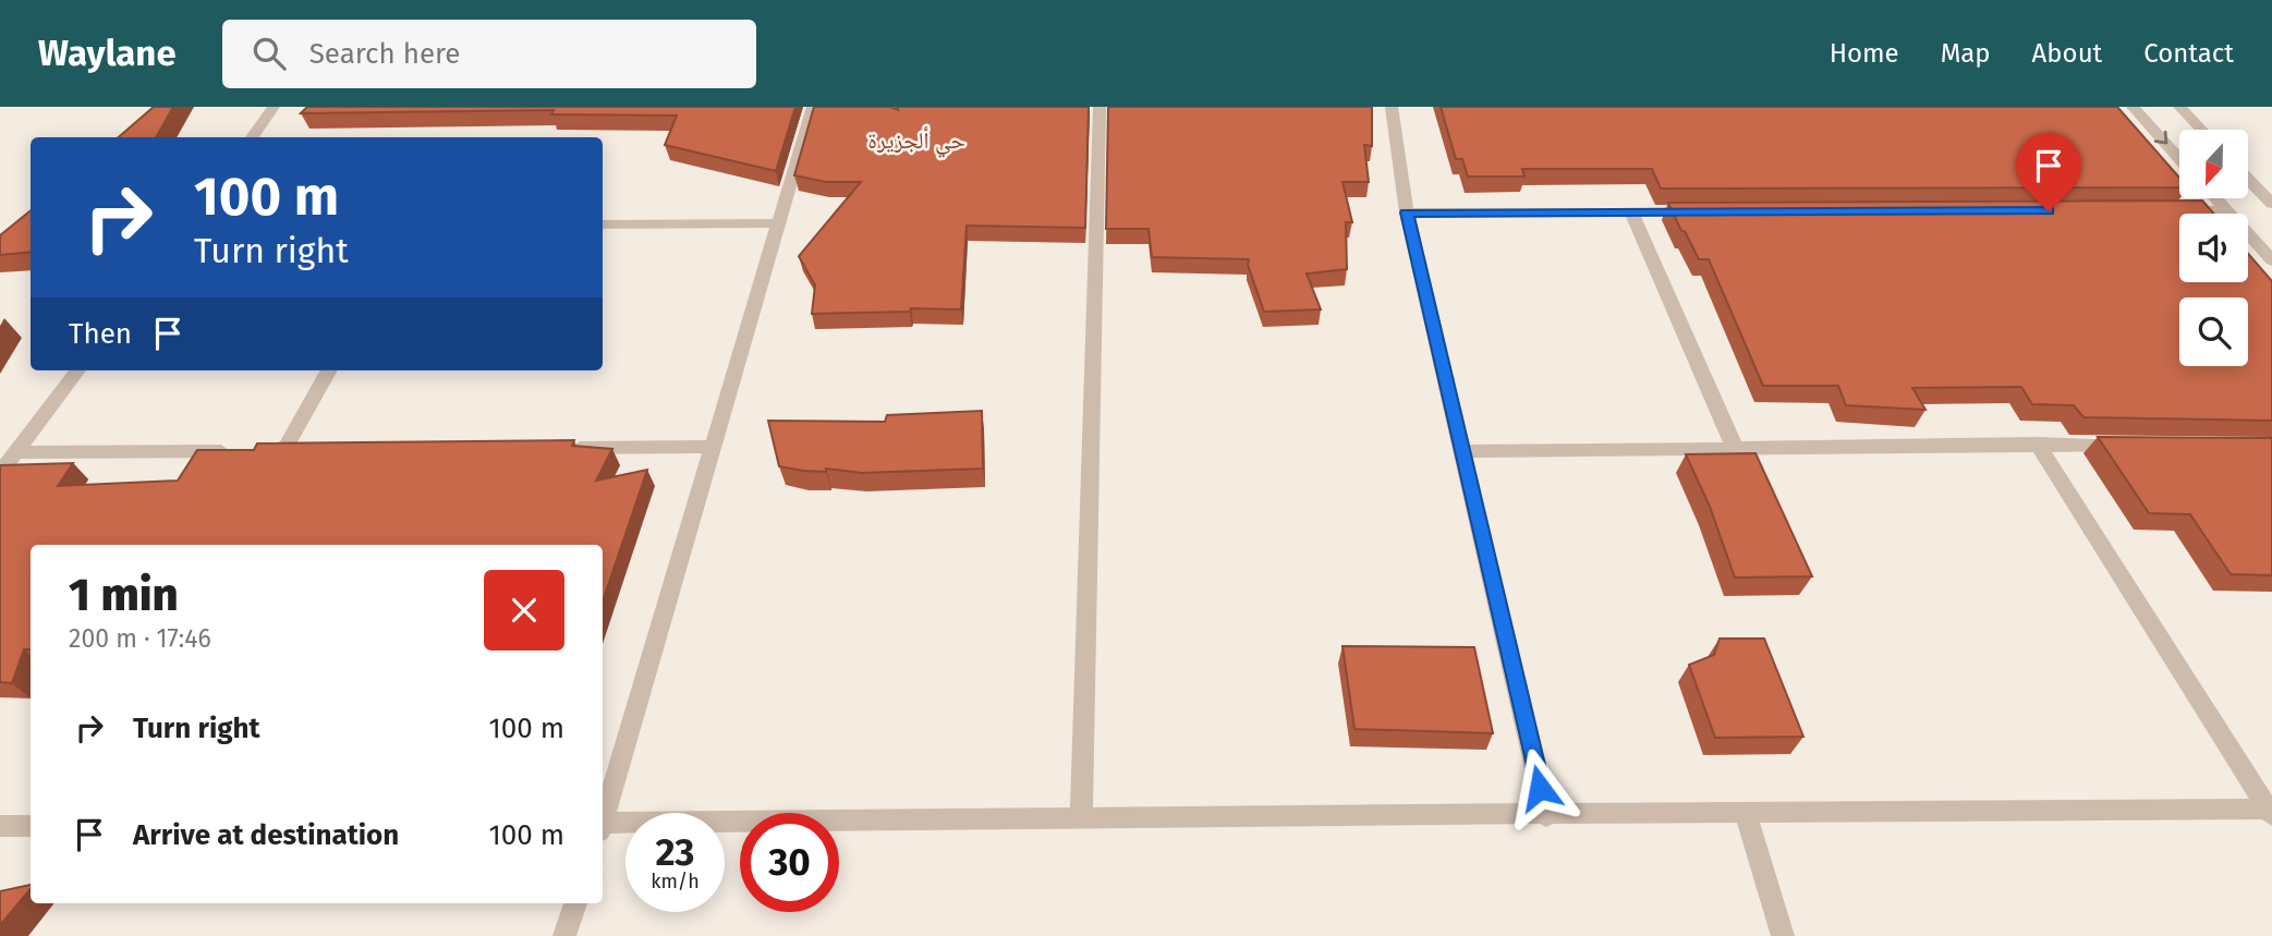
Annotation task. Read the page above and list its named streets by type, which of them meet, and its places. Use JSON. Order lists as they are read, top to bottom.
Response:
{
  "districts": ["حي ألجزيرة"],
  "north": "bottom",
  "page": {
    "header": "Waylane",
    "search": "Search here",
    "nav": [
      "Home",
      "Map",
      "About",
      "Contact"
    ],
    "turn": ["100 m", "Turn right"],
    "then": "Then",
    "heading": ["1 min", "200 m · 17:46"],
    "list": [
      {
        "name": "Turn right",
        "value": "100 m"
      },
      {
        "name": "Arrive at destination",
        "value": "100 m"
      }
    ],
    "speed": "23 km/h",
    "limit": "30"
  }
}
